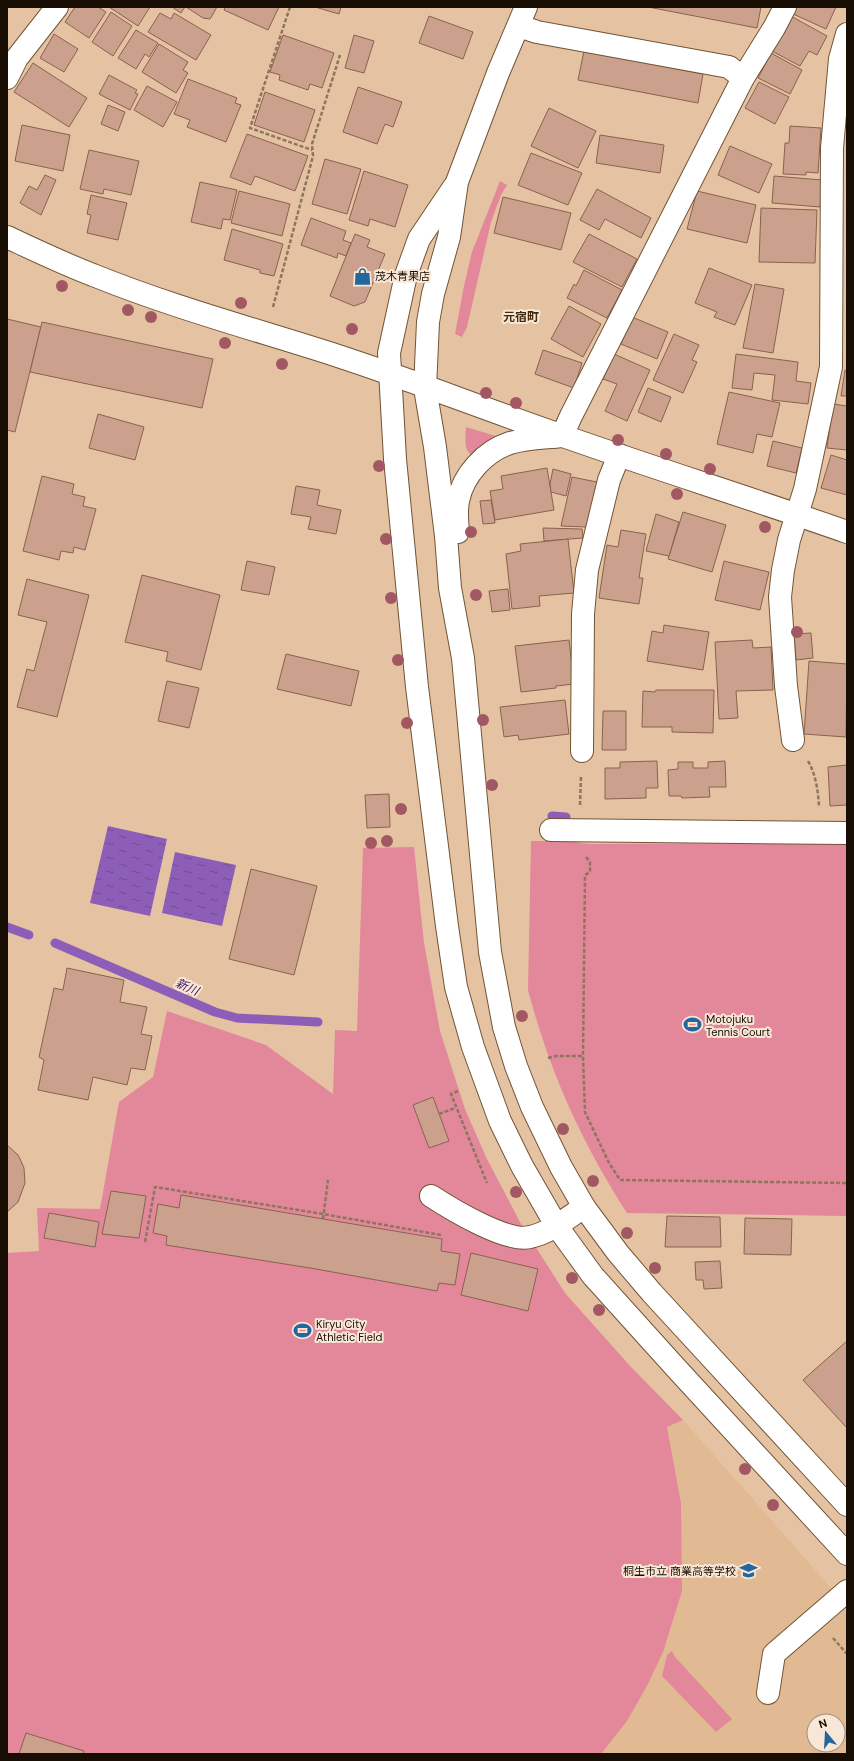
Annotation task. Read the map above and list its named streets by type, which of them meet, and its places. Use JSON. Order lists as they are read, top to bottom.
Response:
{
  "districts": ["元宿町"],
  "water": ["新川"],
  "places": {
    "shop": ["茂木青果店"],
    "sports": ["Motojuku Tennis Court", "Kiryu City Athletic Field"],
    "school or university": ["桐生市立 商業高等学校"]
  },
  "north": "top"
}
